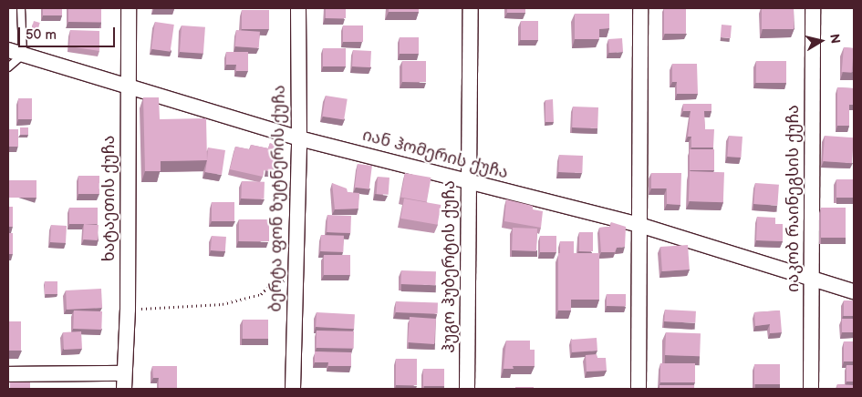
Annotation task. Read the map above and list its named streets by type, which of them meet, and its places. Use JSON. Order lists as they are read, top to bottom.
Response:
{
  "streets": {
    "street": [
      "იან ჰომერის ქუჩა",
      "ხატაეთის ქუჩა",
      "ბერტა ფონ ზუტნერის ქუჩა",
      "იაკობ რაინეგსის ქუჩა",
      "ჰუგო ჰუბერტის ქუჩა"
    ]
  },
  "crossings": [
    ["იან ჰომერის ქუჩა", "ხატაეთის ქუჩა"],
    ["იან ჰომერის ქუჩა", "ბერტა ფონ ზუტნერის ქუჩა"],
    ["იან ჰომერის ქუჩა", "იაკობ რაინეგსის ქუჩა"],
    ["იან ჰომერის ქუჩა", "ჰუგო ჰუბერტის ქუჩა"]
  ],
  "scale_bar": "50 m",
  "north": "right"
}
